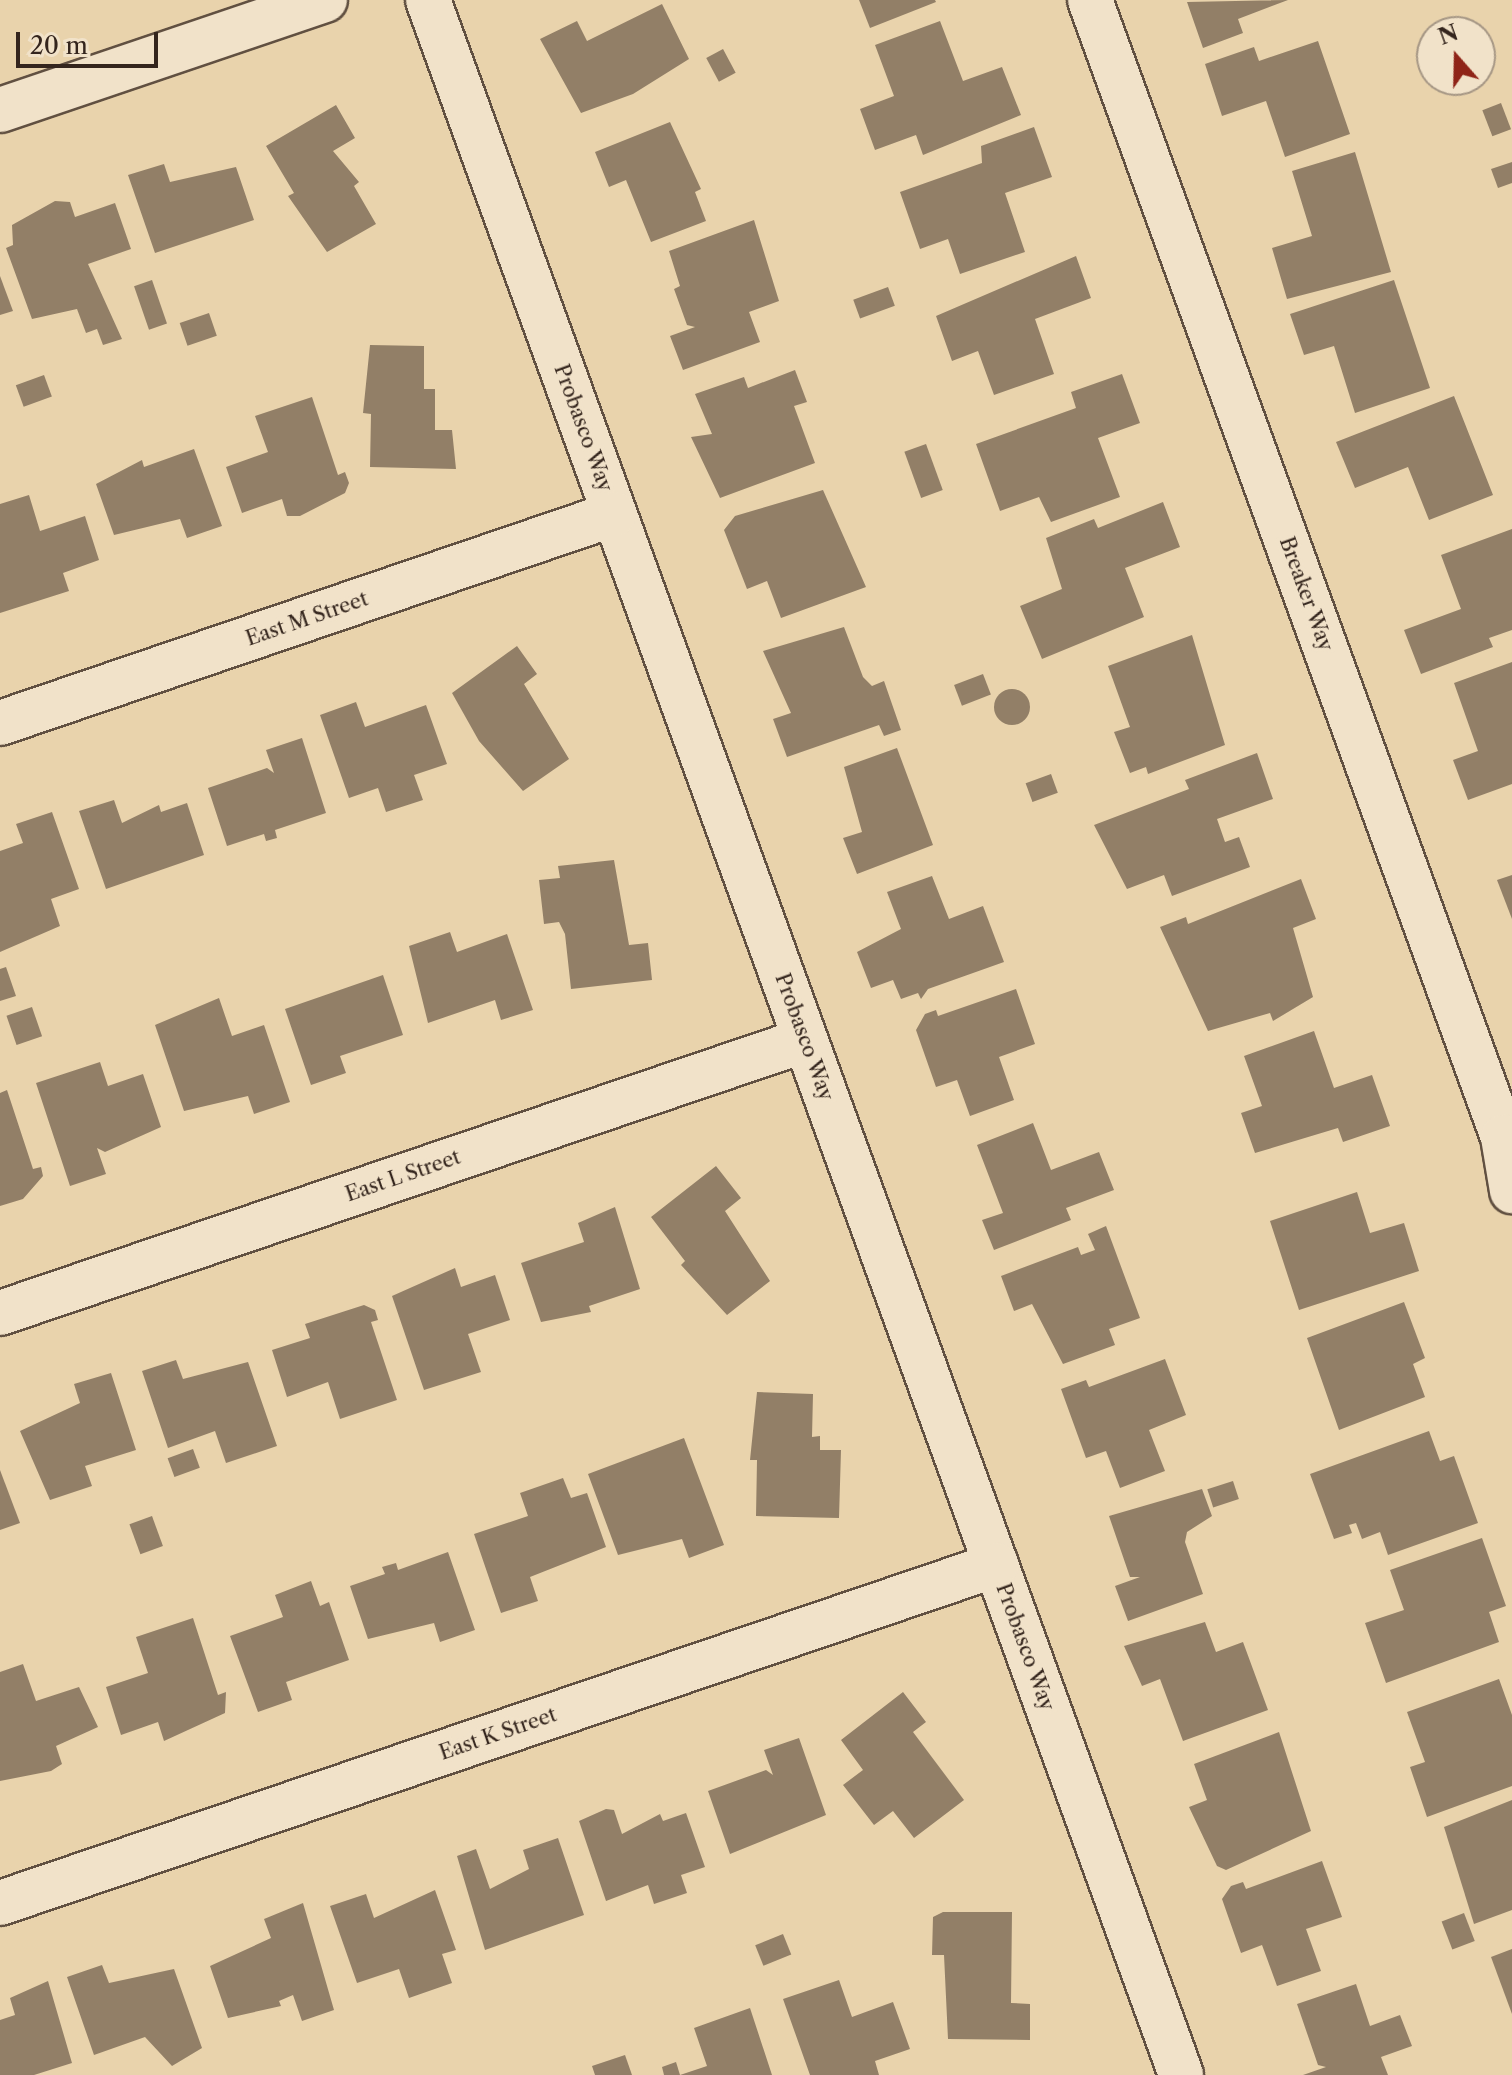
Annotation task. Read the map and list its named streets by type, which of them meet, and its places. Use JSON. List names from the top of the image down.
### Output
{
  "streets": {
    "street": [
      "Probasco Way",
      "Breaker Way",
      "East M Street",
      "East L Street",
      "East K Street"
    ]
  },
  "crossings": [
    ["Probasco Way", "East M Street"],
    ["Probasco Way", "East L Street"],
    ["Probasco Way", "East K Street"]
  ],
  "scale_bar": "20 m",
  "north": "top"
}
